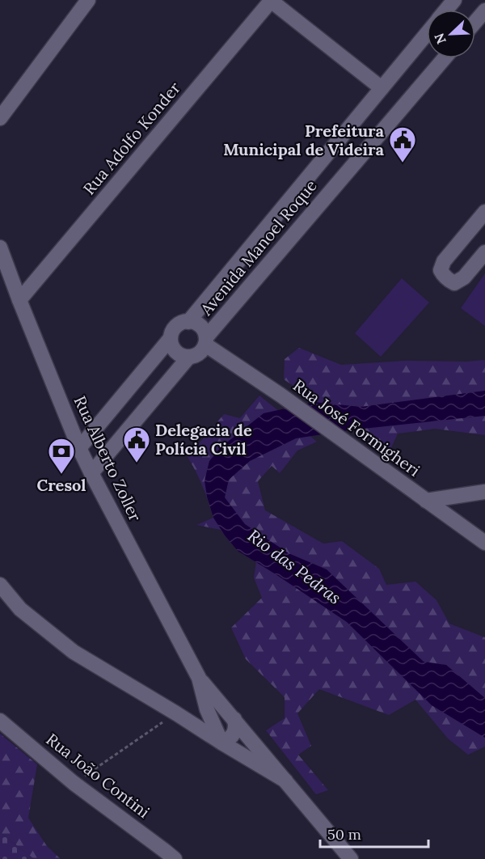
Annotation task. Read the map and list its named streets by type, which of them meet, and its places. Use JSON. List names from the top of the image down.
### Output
{
  "streets": {
    "street": [
      "Rua Adolfo Konder",
      "Avenida Manoel Roque",
      "Rua José Formigheri",
      "Rua Alberto Zoller",
      "Rua João Contini"
    ]
  },
  "crossings": [
    ["Rua Adolfo Konder", "Rua Alberto Zoller"],
    ["Avenida Manoel Roque", "Rua José Formigheri"]
  ],
  "water": ["Rio das Pedras"],
  "places": {
    "public building": ["Prefeitura Municipal de Videira", "Delegacia de Polícia Civil"],
    "bank": ["Cresol"]
  },
  "scale_bar": "50 m",
  "north": "bottom left"
}
